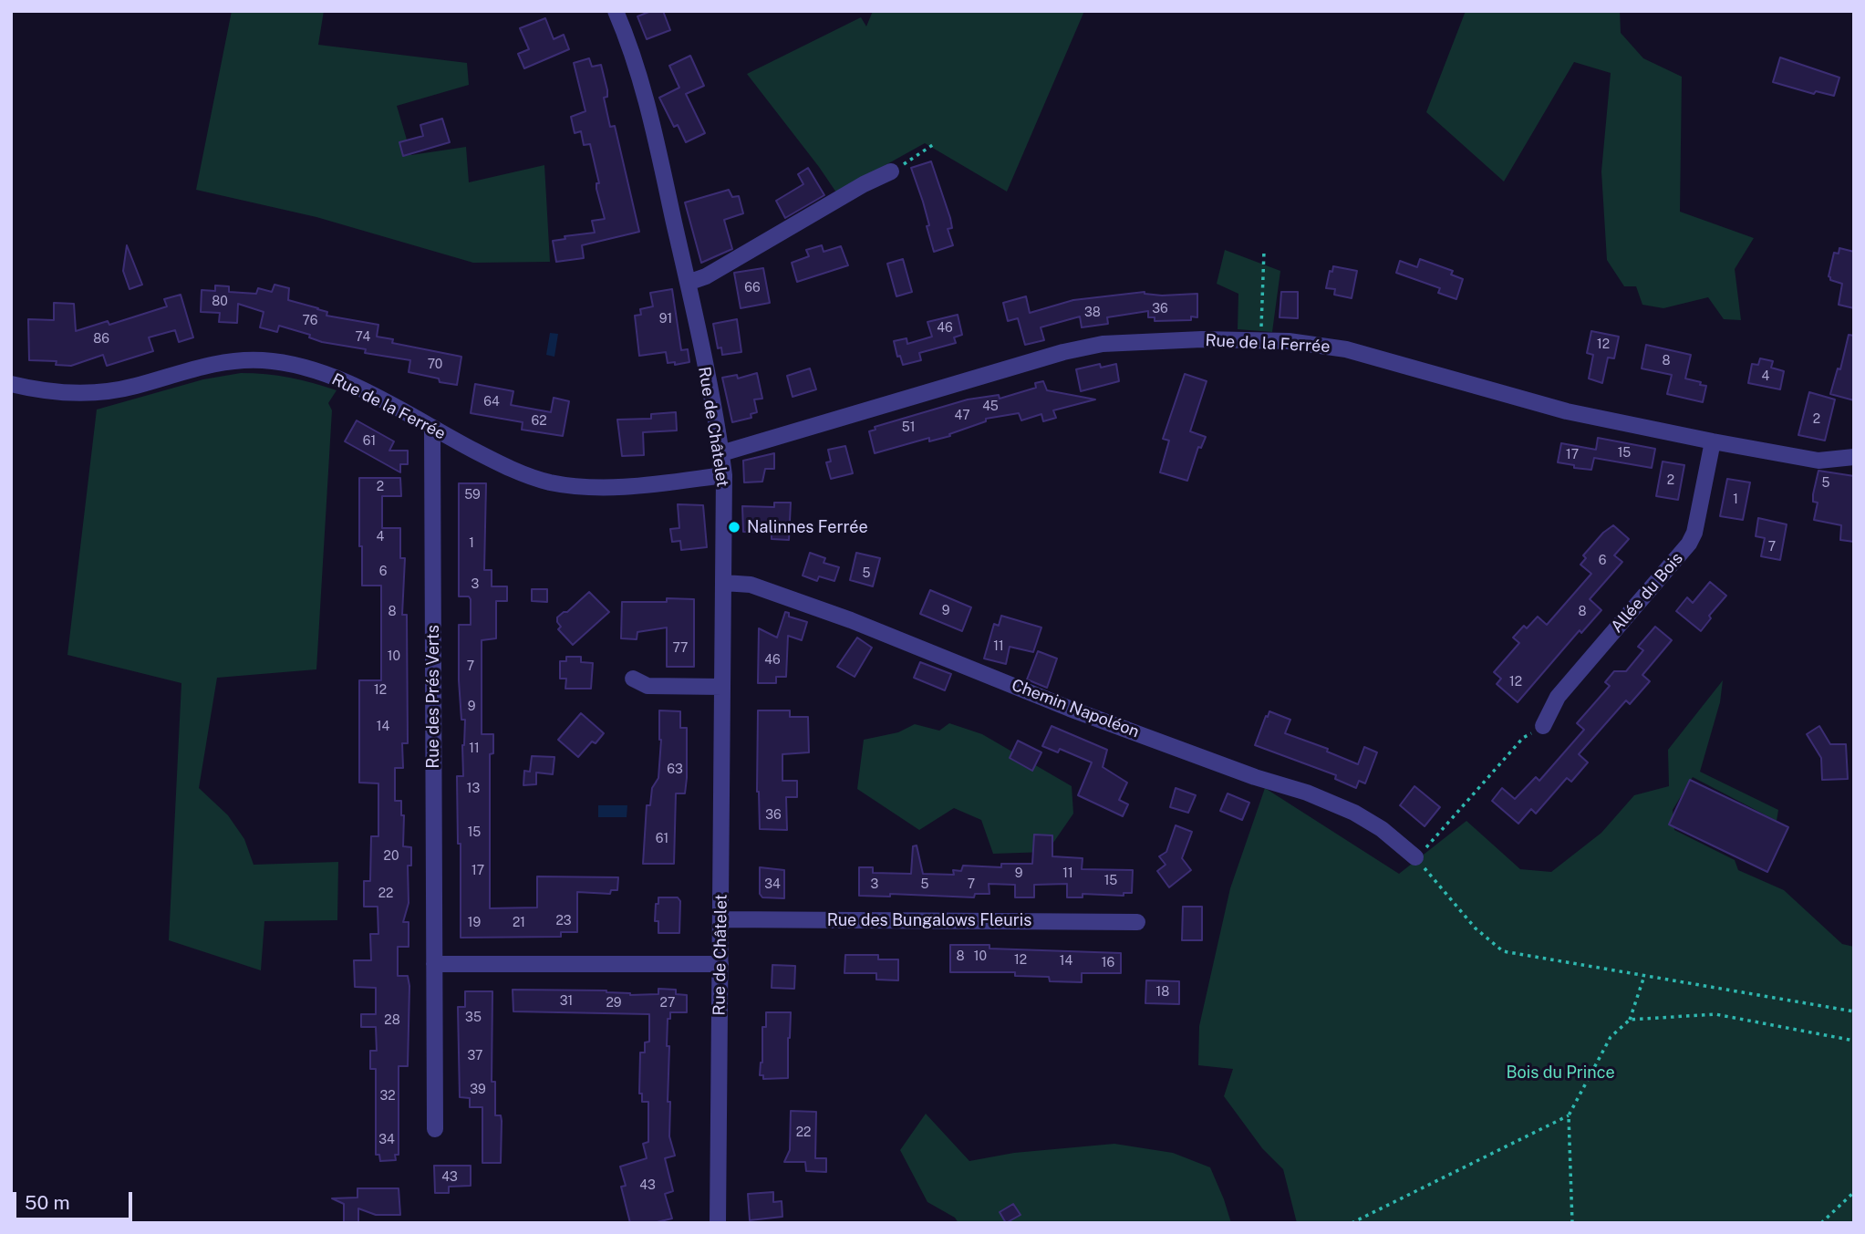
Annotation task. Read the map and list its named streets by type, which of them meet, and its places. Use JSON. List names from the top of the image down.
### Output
{
  "streets": {
    "street": [
      "Rue de la Ferrée",
      "Rue de Châtelet",
      "Allée du Bois",
      "Rue des Prés Verts",
      "Chemin Napoléon",
      "Rue des Bungalows Fleuris"
    ]
  },
  "crossings": [
    ["Rue de la Ferrée", "Rue de Châtelet"],
    ["Rue de la Ferrée", "Allée du Bois"],
    ["Rue de la Ferrée", "Rue des Prés Verts"],
    ["Rue de Châtelet", "Chemin Napoléon"],
    ["Rue de Châtelet", "Rue des Bungalows Fleuris"]
  ],
  "parks": ["Bois du Prince"],
  "places": ["Nalinnes Ferrée"],
  "house_numbers": [
    "66",
    "80",
    "36",
    "38",
    "91",
    "76",
    "46",
    "74",
    "86",
    "12",
    "8",
    "70",
    "4",
    "64",
    "45",
    "47",
    "2",
    "62",
    "51",
    "61",
    "15",
    "17",
    "2",
    "5",
    "2",
    "59",
    "1",
    "4",
    "1",
    "7",
    "6",
    "6",
    "5",
    "3",
    "9",
    "8",
    "8",
    "11",
    "77",
    "10",
    "46",
    "7",
    "12",
    "12",
    "9",
    "14",
    "11",
    "63",
    "13",
    "36",
    "15",
    "61",
    "20",
    "17",
    "9",
    "11",
    "15",
    "34",
    "3",
    "5",
    "7",
    "22",
    "23",
    "19",
    "21",
    "8",
    "10",
    "12",
    "14",
    "16",
    "18",
    "31",
    "29",
    "27",
    "35",
    "28",
    "37",
    "39",
    "32",
    "22",
    "34",
    "43",
    "43"
  ],
  "scale_bar": "50 m"
}
